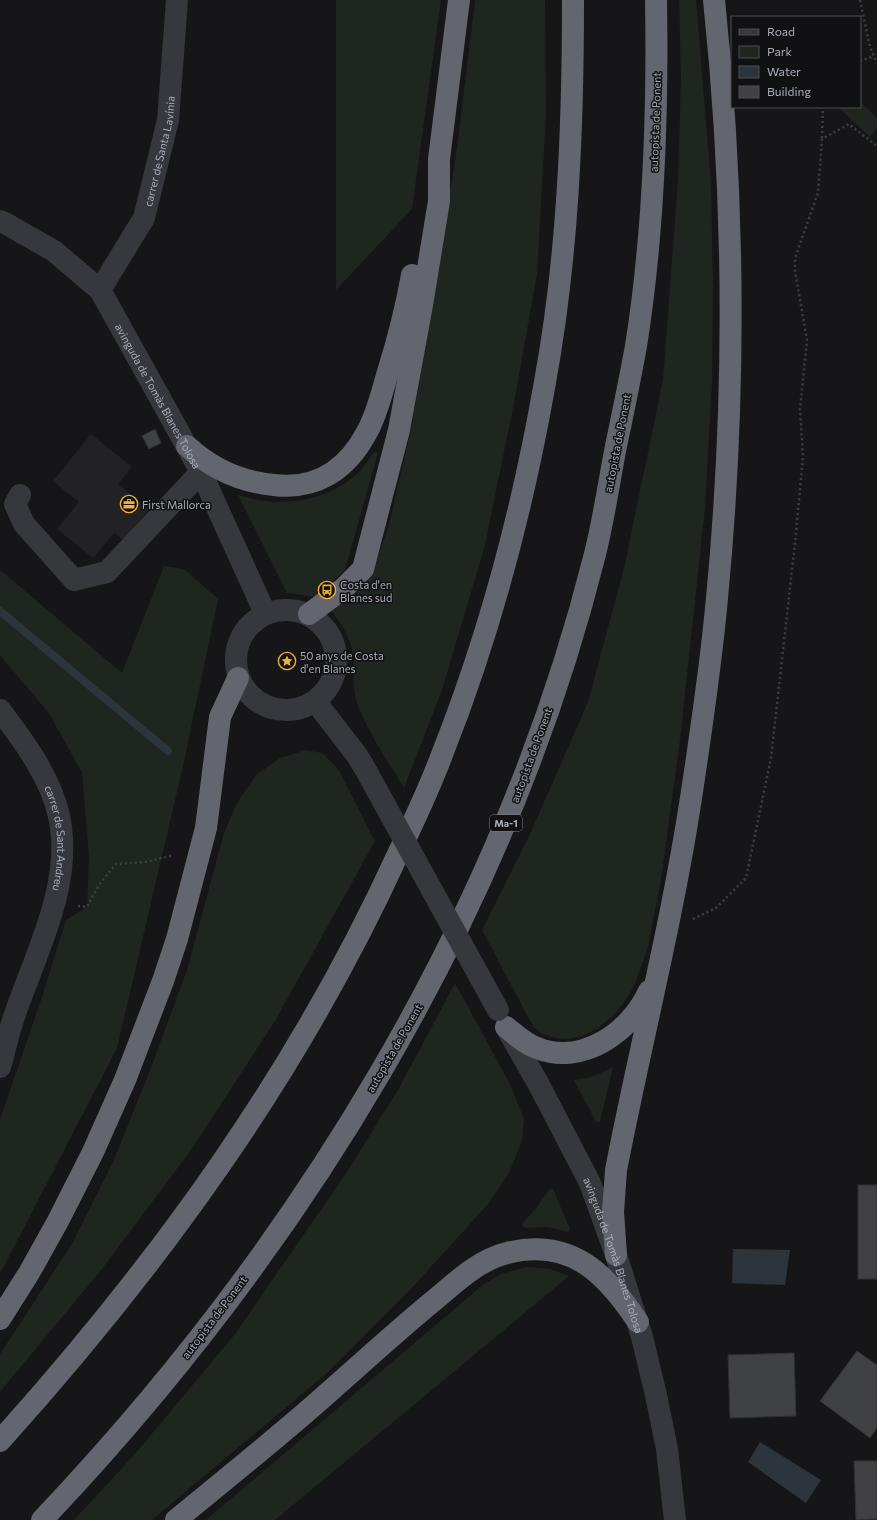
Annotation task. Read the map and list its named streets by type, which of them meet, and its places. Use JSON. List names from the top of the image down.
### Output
{
  "streets": {
    "highway": ["autopista de Ponent", "Ma-1"],
    "street": ["carrer de Santa Lavínia", "avinguda de Tomàs Blanes Tolosa", "carrer de Sant Andreu"]
  },
  "crossings": [
    ["carrer de Santa Lavínia", "avinguda de Tomàs Blanes Tolosa"]
  ],
  "places": {
    "office": ["First Mallorca"],
    "bus stop": ["Costa d'en Blanes sud"],
    "place": ["50 anys de Costa d'en Blanes"]
  },
  "legend": [
    "Road",
    "Park",
    "Water",
    "Building"
  ]
}
